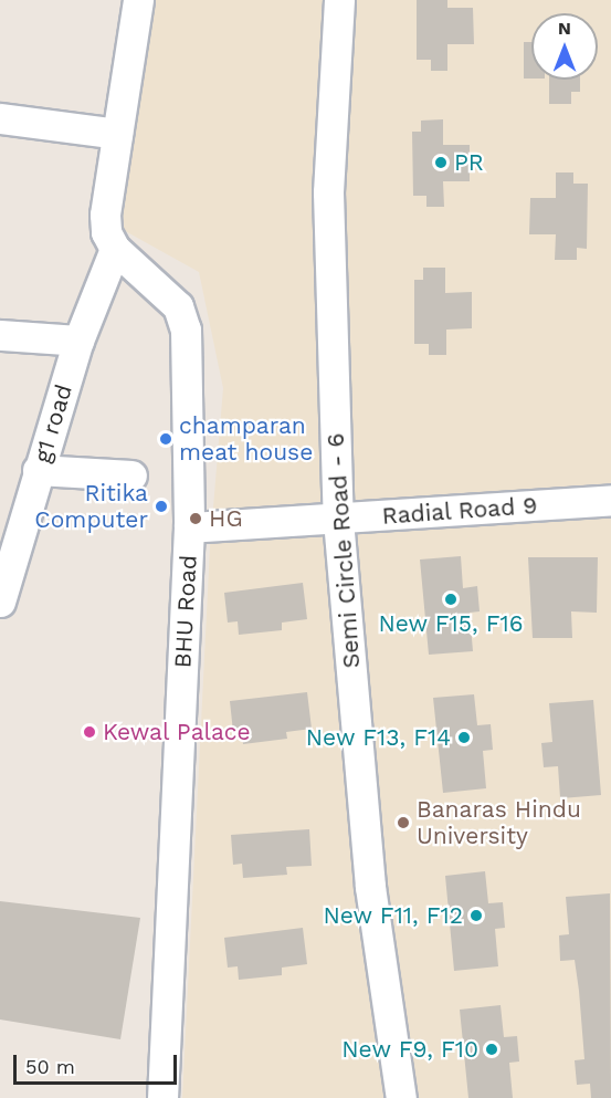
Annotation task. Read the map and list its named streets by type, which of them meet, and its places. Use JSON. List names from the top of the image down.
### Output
{
  "streets": {
    "street": [
      "g1 road",
      "Radial Road 9",
      "Semi Circle Road - 6",
      "BHU Road"
    ]
  },
  "crossings": [
    ["g1 road", "BHU Road"],
    ["Radial Road 9", "Semi Circle Road - 6"],
    ["Radial Road 9", "BHU Road"]
  ],
  "places": [
    "PR",
    "champaran meat house",
    "Ritika Computer",
    "HG",
    "New F15, F16",
    "Kewal Palace",
    "New F13, F14",
    "Banaras Hindu University",
    "New F11, F12",
    "New F9, F10"
  ],
  "scale_bar": "50 m",
  "north": "top"
}
